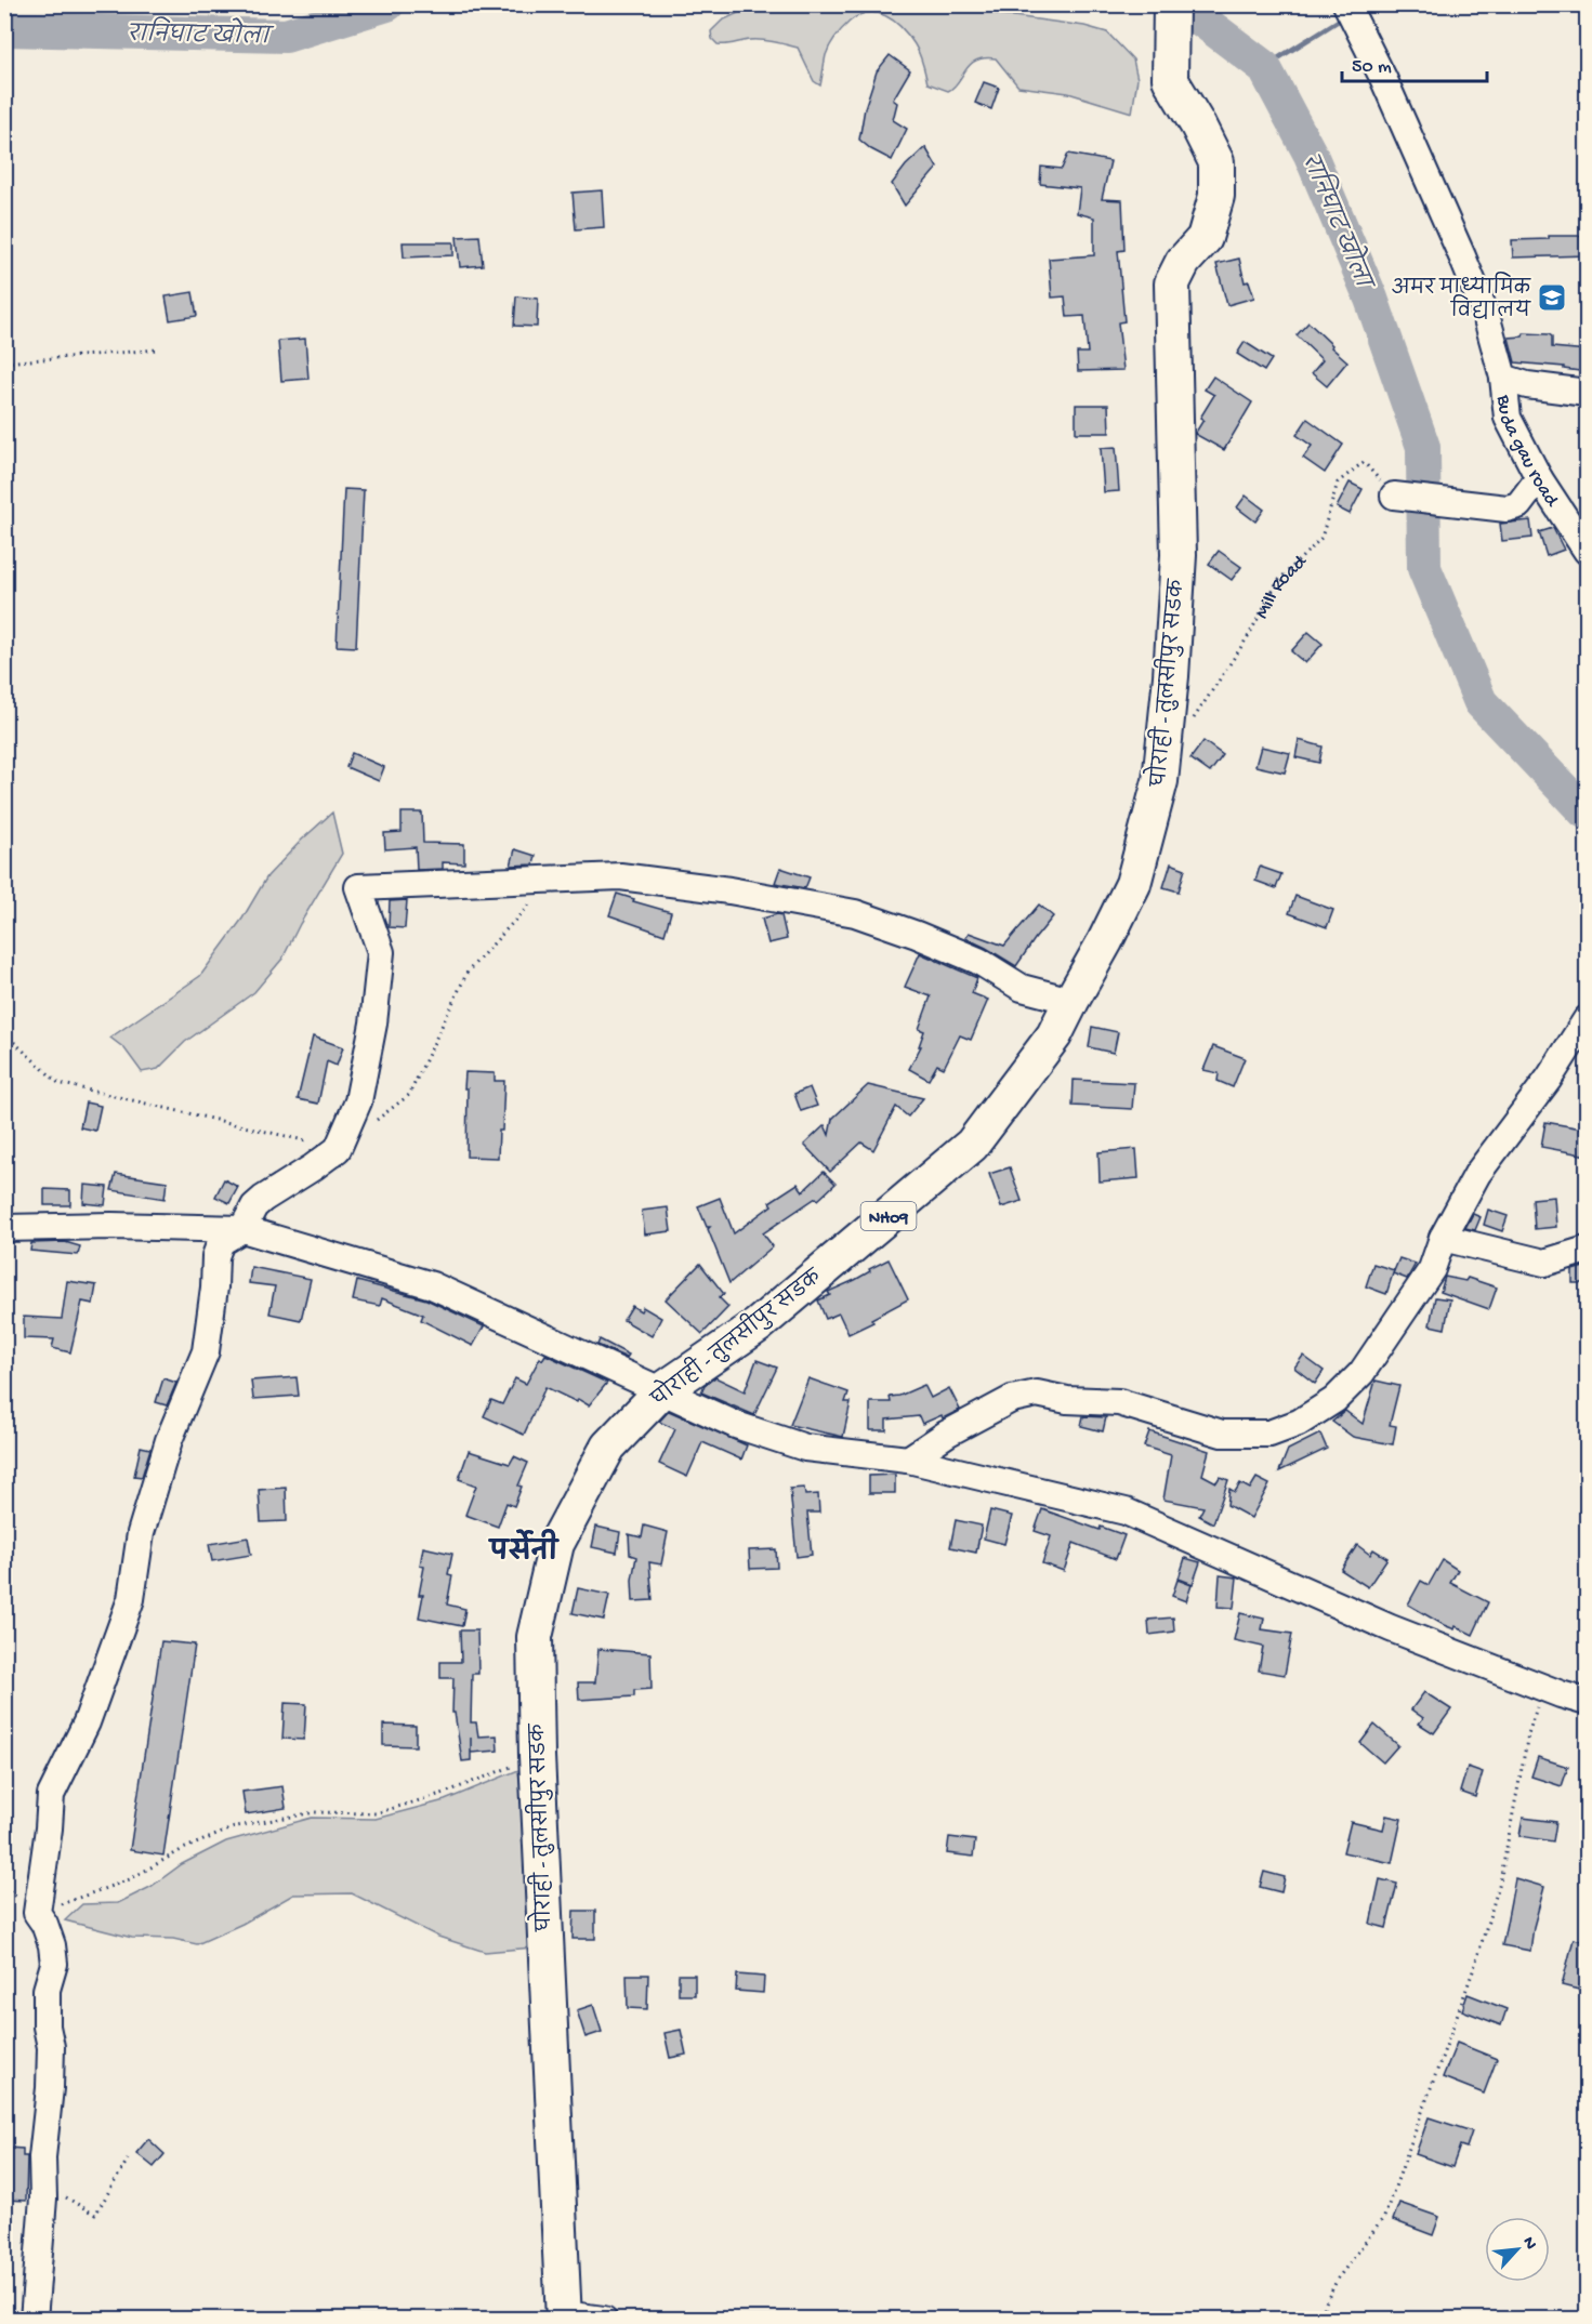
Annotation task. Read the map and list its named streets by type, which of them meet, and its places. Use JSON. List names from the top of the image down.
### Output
{
  "streets": {
    "main road": ["घोराही - तुलसीपुर सडक", "NH09"],
    "street": ["Buda gau road"],
    "path": ["Mill Road"]
  },
  "crossings": [
    ["Mill Road", "घोराही - तुलसीपुर सडक"]
  ],
  "districts": ["पर्सेनी"],
  "water": ["रानिघाट खोला"],
  "places": {
    "school or university": ["अमर माध्यामिक विद्यालय"]
  },
  "scale_bar": "50 m",
  "north": "top right"
}
